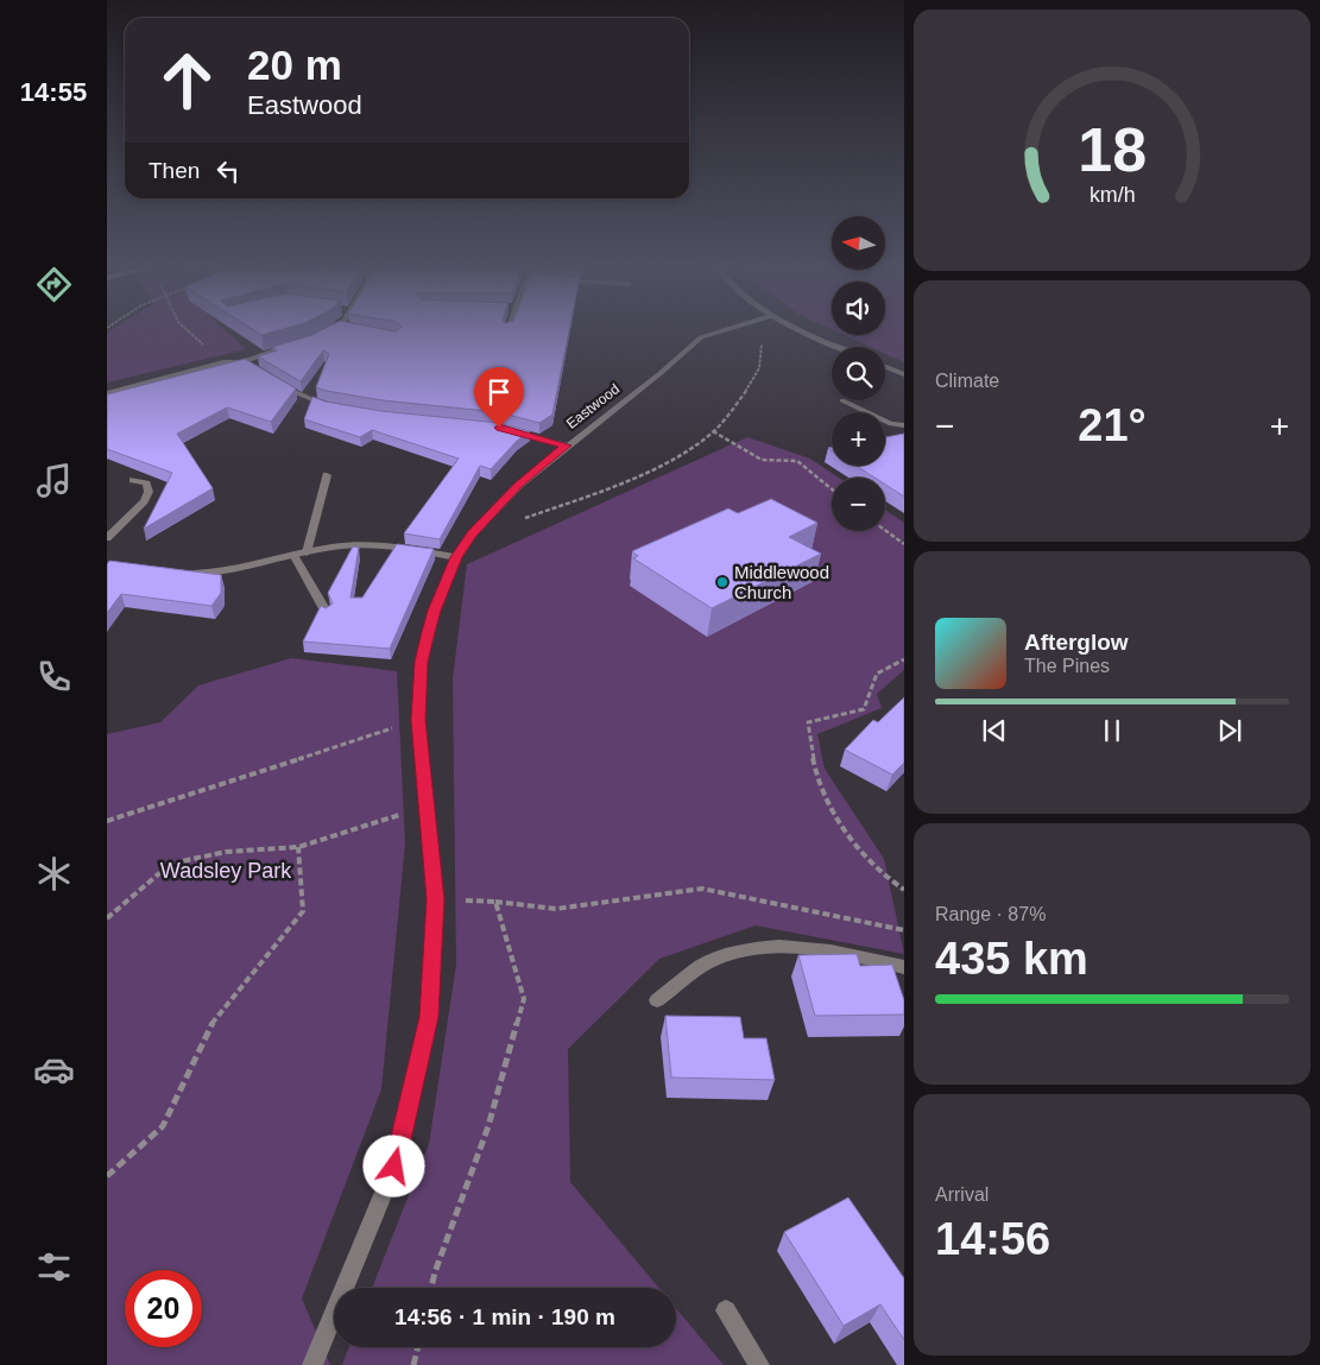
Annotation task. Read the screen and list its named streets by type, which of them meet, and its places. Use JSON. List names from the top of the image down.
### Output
{
  "streets": {
    "street": ["Eastwood"]
  },
  "parks": ["Wadsley Park"],
  "places": ["Middlewood Church"],
  "north": "left",
  "page": {
    "tabs": "14:55",
    "turn": ["20 m", "Eastwood"],
    "then": "Then",
    "map_buttons": ["+", "−"],
    "tile": [
      "Climate",
      ["Range · 87%", "435 km"],
      ["Arrival", "14:56"]
    ],
    "heat": ["−", "21°", "+"],
    "song": ["Afterglow", "The Pines"],
    "limit": "20",
    "trip": "14:56 · 1 min · 190 m",
    "gauge": ["18", "km/h"]
  }
}
